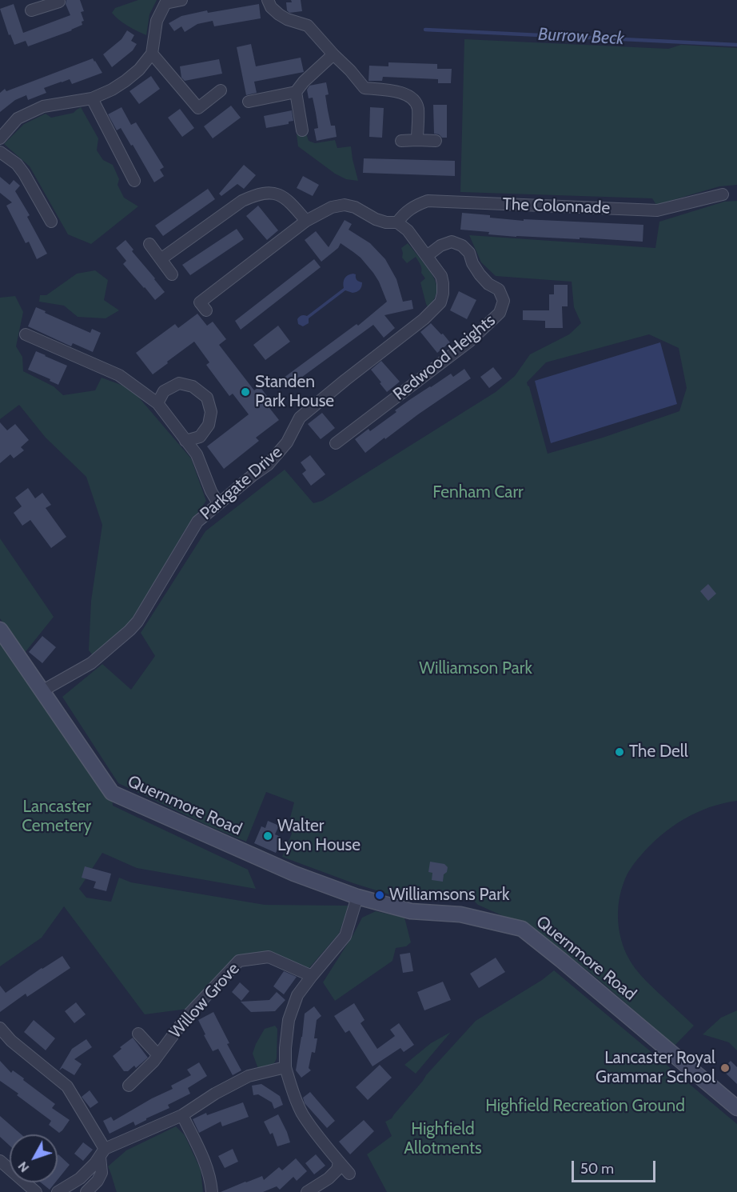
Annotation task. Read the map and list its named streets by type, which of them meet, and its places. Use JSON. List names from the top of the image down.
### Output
{
  "streets": {
    "street": [
      "The Colonnade",
      "Redwood Heights",
      "Parkgate Drive",
      "Quernmore Road",
      "Willow Grove"
    ]
  },
  "crossings": [
    ["The Colonnade", "Parkgate Drive"],
    ["Redwood Heights", "Parkgate Drive"],
    ["Parkgate Drive", "Quernmore Road"]
  ],
  "water": ["Burrow Beck"],
  "parks": [
    "Fenham Carr",
    "Williamson Park",
    "Lancaster Cemetery",
    "Highfield Recreation Ground",
    "Highfield Allotments"
  ],
  "places": [
    "Standen Park House",
    "The Dell",
    "Walter Lyon House",
    "Williamsons Park",
    "Lancaster Royal Grammar School"
  ],
  "scale_bar": "50 m",
  "north": "bottom left"
}
